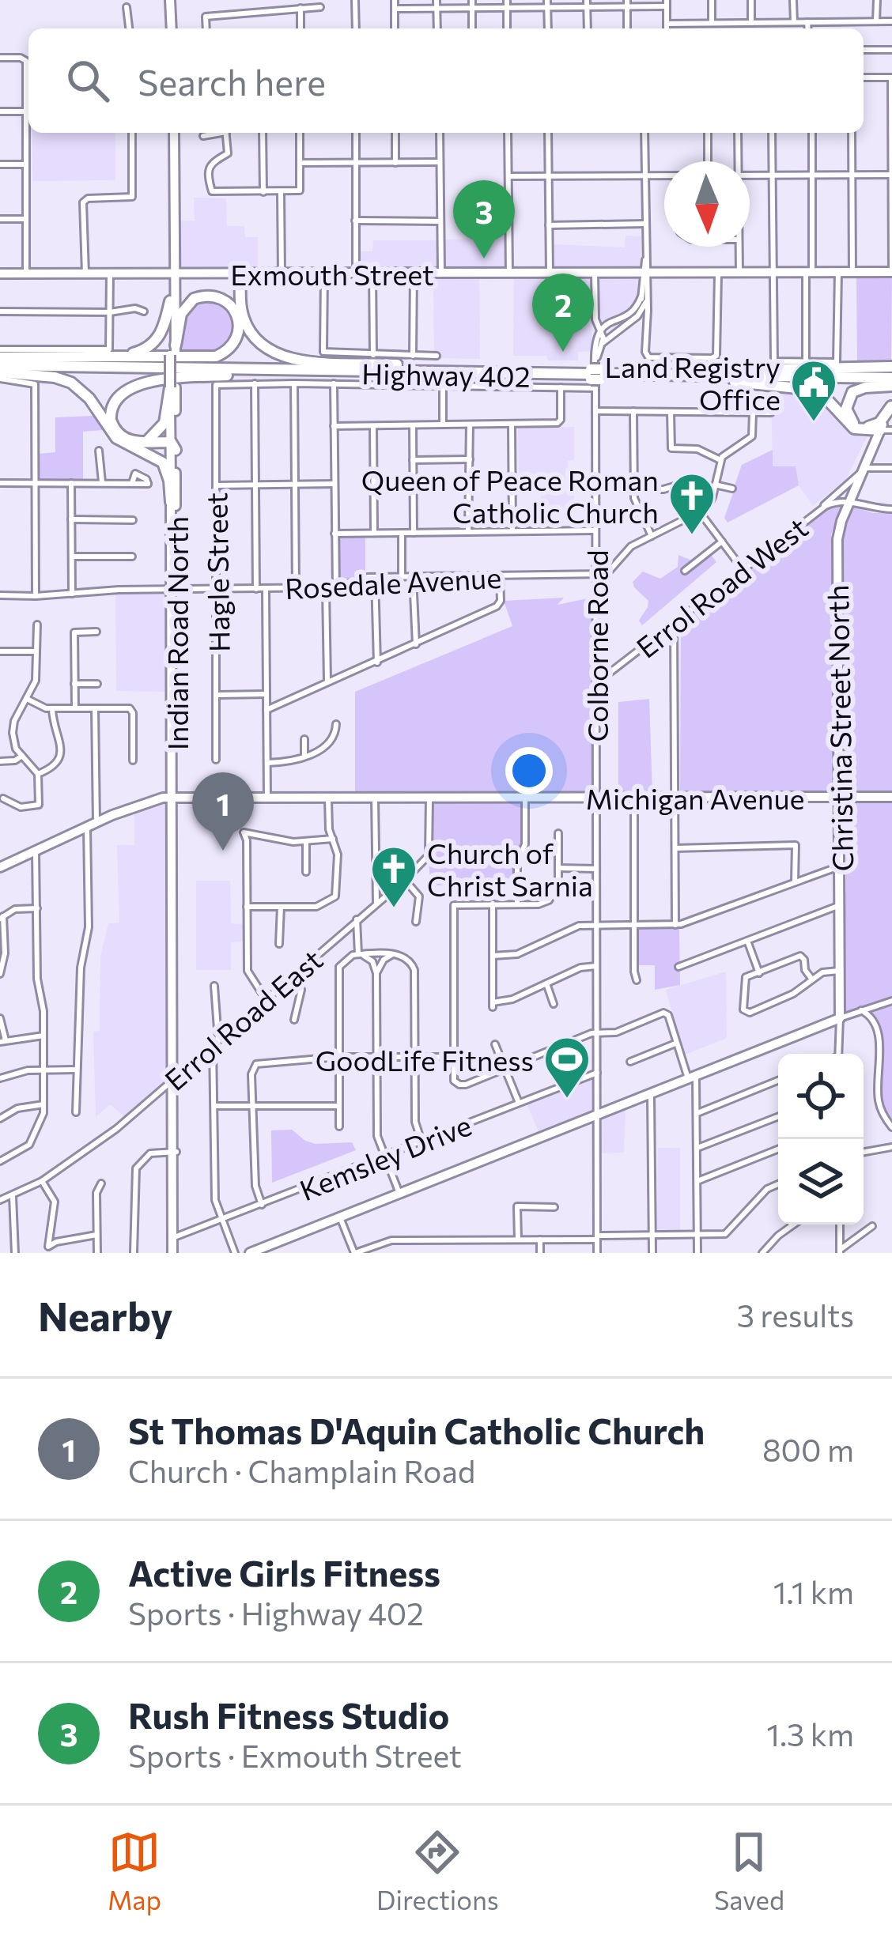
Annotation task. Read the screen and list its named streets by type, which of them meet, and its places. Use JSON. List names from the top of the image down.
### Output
{
  "streets": {
    "highway": ["Highway 402"],
    "main road": [
      "Exmouth Street",
      "Indian Road North",
      "Christina Street North",
      "Michigan Avenue"
    ],
    "street": [
      "Hagle Street",
      "Rosedale Avenue",
      "Errol Road West",
      "Colborne Road",
      "Errol Road East",
      "Kemsley Drive"
    ]
  },
  "crossings": [
    ["Exmouth Street", "Indian Road North"],
    ["Highway 402", "Colborne Road"],
    ["Hagle Street", "Rosedale Avenue"],
    ["Rosedale Avenue", "Indian Road North"],
    ["Rosedale Avenue", "Colborne Road"],
    ["Errol Road West", "Colborne Road"],
    ["Errol Road West", "Christina Street North"],
    ["Indian Road North", "Michigan Avenue"],
    ["Indian Road North", "Errol Road East"],
    ["Indian Road North", "Kemsley Drive"],
    ["Colborne Road", "Michigan Avenue"],
    ["Colborne Road", "Kemsley Drive"],
    ["Christina Street North", "Michigan Avenue"],
    ["Michigan Avenue", "Errol Road East"]
  ],
  "places": {
    "public building": ["Land Registry Office"],
    "church": ["Queen of Peace Roman Catholic Church", "Church of Christ Sarnia"],
    "sports": ["GoodLife Fitness"]
  },
  "north": "bottom",
  "page": {
    "search": "Search here",
    "pins": ["3", "2", "1"],
    "heading": ["Nearby", "3 results"],
    "list": [
      {
        "mark": "1",
        "name": "St Thomas D'Aquin Catholic Church",
        "note": "Church · Champlain Road",
        "value": "800 m"
      },
      {
        "mark": "2",
        "name": "Active Girls Fitness",
        "note": "Sports · Highway 402",
        "value": "1.1 km"
      },
      {
        "mark": "3",
        "name": "Rush Fitness Studio",
        "note": "Sports · Exmouth Street",
        "value": "1.3 km"
      }
    ],
    "nav": ["Map", "Directions", "Saved"]
  }
}
